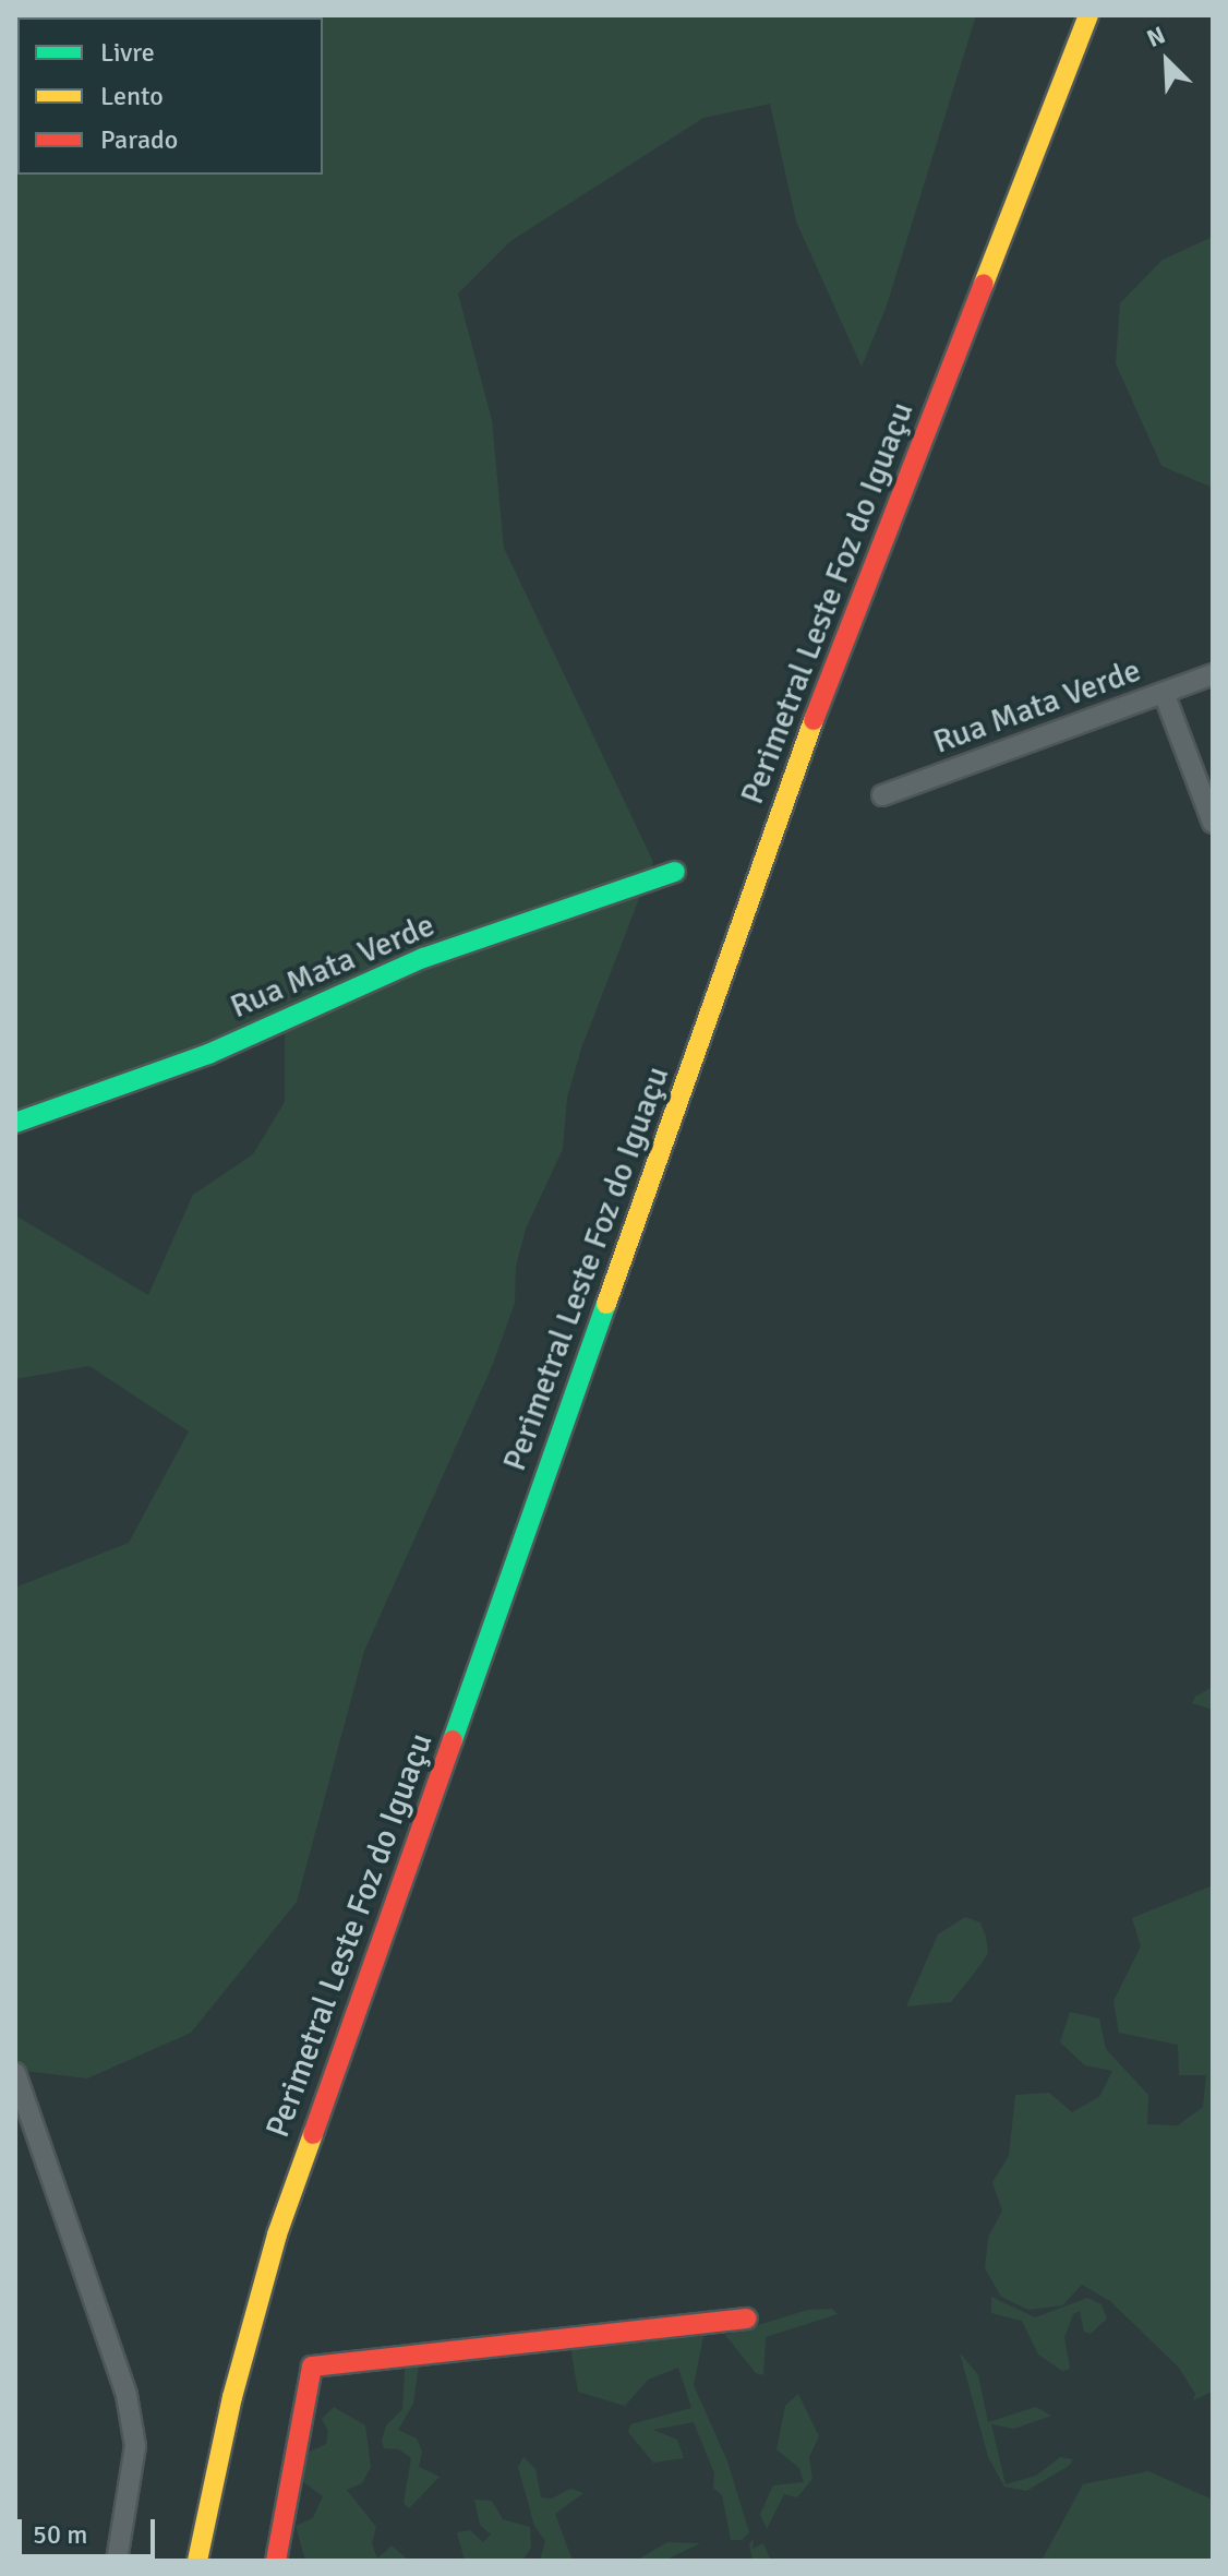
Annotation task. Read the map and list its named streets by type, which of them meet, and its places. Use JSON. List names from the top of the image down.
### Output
{
  "streets": {
    "main road": ["Perimetral Leste Foz do Iguaçu", "Rua Mata Verde"]
  },
  "legend": ["Livre", "Lento", "Parado"],
  "scale_bar": "50 m",
  "north": "top left"
}
